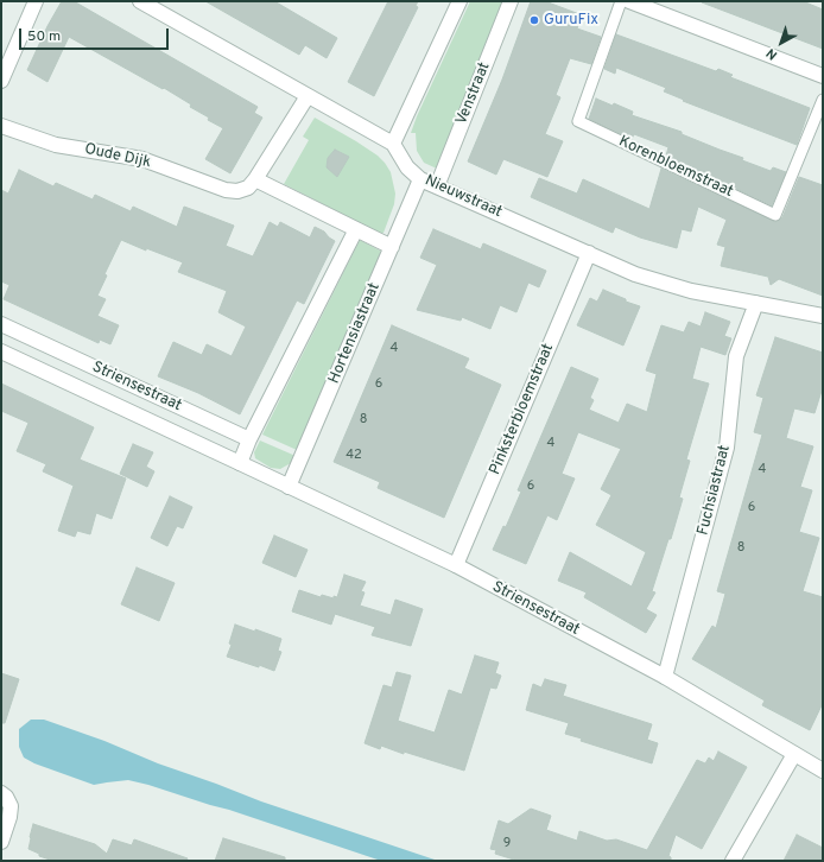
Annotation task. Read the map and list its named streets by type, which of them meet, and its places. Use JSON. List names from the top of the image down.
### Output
{
  "streets": {
    "street": [
      "Venstraat",
      "Oude Dijk",
      "Nieuwstraat",
      "Hortensiastraat",
      "Striensestraat",
      "Pinksterbloemstraat",
      "Fuchsiastraat"
    ],
    "lane": ["Korenbloemstraat"]
  },
  "crossings": [
    ["Venstraat", "Nieuwstraat"],
    ["Oude Dijk", "Nieuwstraat"],
    ["Nieuwstraat", "Hortensiastraat"],
    ["Nieuwstraat", "Pinksterbloemstraat"],
    ["Nieuwstraat", "Fuchsiastraat"],
    ["Hortensiastraat", "Striensestraat"],
    ["Striensestraat", "Pinksterbloemstraat"],
    ["Striensestraat", "Fuchsiastraat"]
  ],
  "places": ["GuruFix"],
  "house_numbers": [
    "4",
    "6",
    "8",
    "4",
    "42",
    "4",
    "6",
    "6",
    "8",
    "9"
  ],
  "scale_bar": "50 m",
  "north": "bottom left"
}
